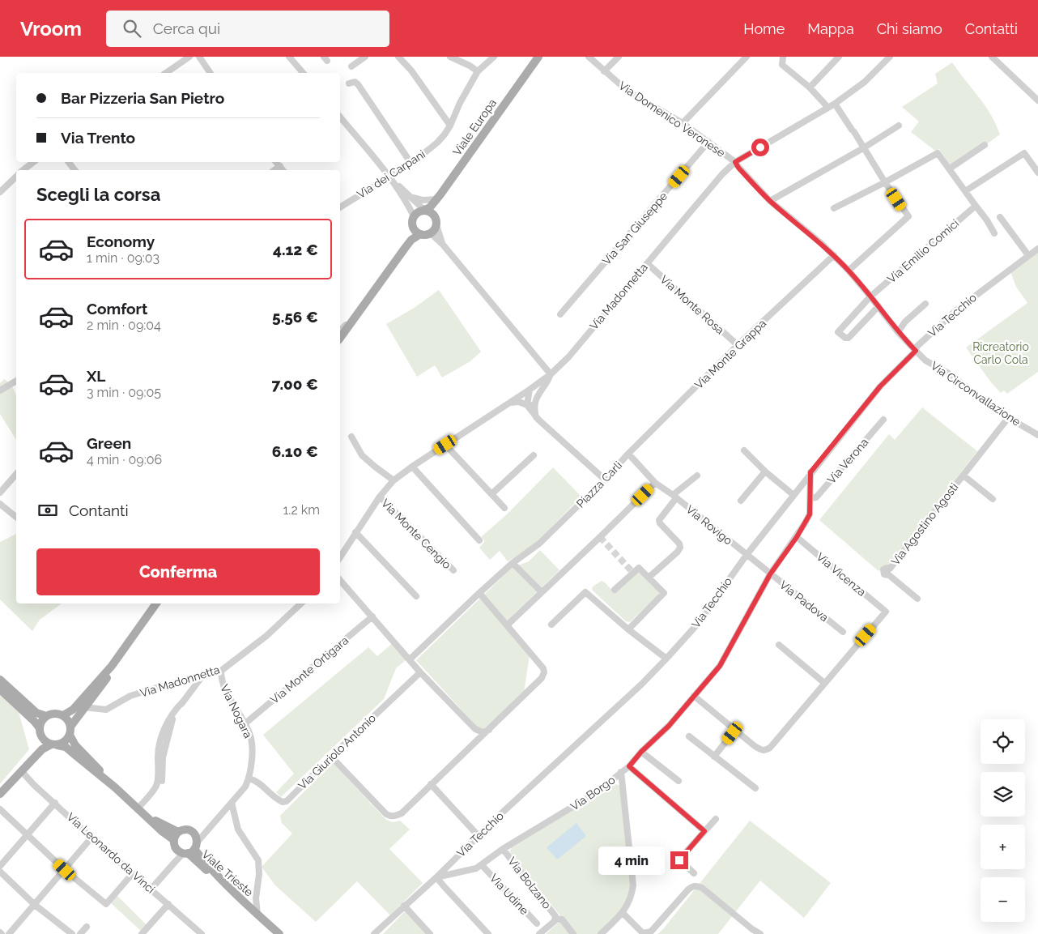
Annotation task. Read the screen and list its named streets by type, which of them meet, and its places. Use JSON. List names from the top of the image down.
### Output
{
  "streets": {
    "main road": ["Viale Europa", "Viale Trieste"],
    "street": [
      "Via Domenico Veronese",
      "Via dei Carpani",
      "Via San Giuseppe",
      "Via Emilio Comici",
      "Via Madonnetta",
      "Via Monte Rosa",
      "Via Tecchio",
      "Via Monte Grappa",
      "Via Circonvallazione",
      "Via Verona",
      "Piazza Carli",
      "Via Agostino Agosti",
      "Via Rovigo",
      "Via Monte Cengio",
      "Via Vicenza",
      "Via Padova",
      "Via Monte Ortigara",
      "Via Nogara",
      "Via Giuriolo Antonio",
      "Via Borgo",
      "Via Leonardo da Vinci",
      "Via Bolzano",
      "Via Udine"
    ]
  },
  "crossings": [
    ["Via Domenico Veronese", "Via San Giuseppe"],
    ["Via Domenico Veronese", "Via Madonnetta"],
    ["Via Domenico Veronese", "Via Circonvallazione"],
    ["Via Emilio Comici", "Via Circonvallazione"],
    ["Via Madonnetta", "Via Monte Rosa"],
    ["Via Madonnetta", "Via Monte Cengio"],
    ["Via Madonnetta", "Via Nogara"],
    ["Via Monte Rosa", "Via Monte Grappa"],
    ["Via Tecchio", "Via Circonvallazione"],
    ["Via Tecchio", "Via Rovigo"],
    ["Via Tecchio", "Via Padova"],
    ["Via Tecchio", "Via Borgo"],
    ["Via Monte Grappa", "Via Circonvallazione"],
    ["Via Monte Grappa", "Piazza Carli"],
    ["Via Circonvallazione", "Via Agostino Agosti"],
    ["Via Verona", "Via Borgo"],
    ["Piazza Carli", "Via Rovigo"],
    ["Via Rovigo", "Via Padova"],
    ["Via Vicenza", "Via Borgo"],
    ["Via Padova", "Via Borgo"],
    ["Via Monte Ortigara", "Via Nogara"],
    ["Via Nogara", "Via Giuriolo Antonio"],
    ["Via Nogara", "Viale Trieste"],
    ["Via Borgo", "Via Bolzano"],
    ["Via Borgo", "Via Udine"]
  ],
  "parks": ["Ricreatorio Carlo Cola"],
  "page": {
    "header": "Vroom",
    "search": "Cerca qui",
    "nav": [
      "Home",
      "Mappa",
      "Chi siamo",
      "Contatti"
    ],
    "banner": ["Bar Pizzeria San Pietro", "Via Trento"],
    "heading": "Scegli la corsa",
    "list": [
      {
        "name": "Economy",
        "note": "1 min · 09:03",
        "value": "4.12 €"
      },
      {
        "name": "Comfort",
        "note": "2 min · 09:04",
        "value": "5.56 €"
      },
      {
        "name": "XL",
        "note": "3 min · 09:05",
        "value": "7.00 €"
      },
      {
        "name": "Green",
        "note": "4 min · 09:06",
        "value": "6.10 €"
      }
    ],
    "pay": ["Contanti", "1.2 km"],
    "buttons": "Conferma",
    "map_buttons": ["+", "−"],
    "bubble": "4 min"
  }
}
